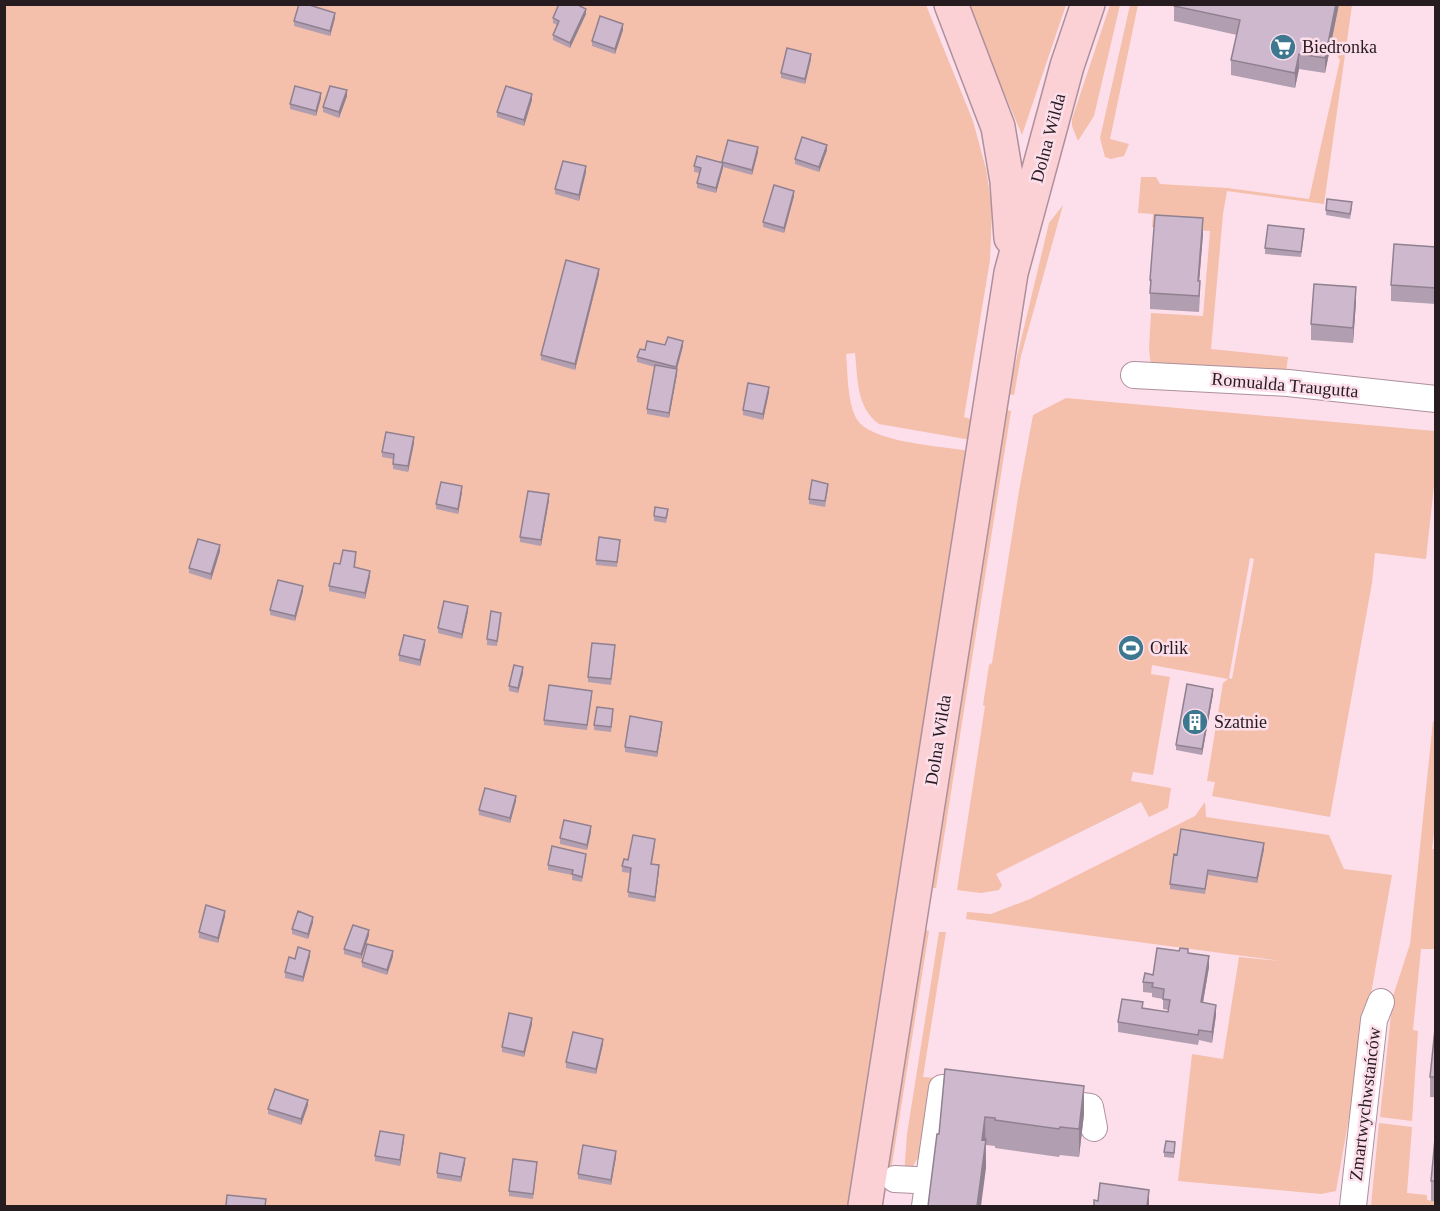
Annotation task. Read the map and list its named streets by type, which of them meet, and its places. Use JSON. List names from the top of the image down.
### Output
{
  "streets": {
    "street": ["Dolna Wilda", "Romualda Traugutta", "Zmartwychwstańców"]
  },
  "places": {
    "supermarket": ["Biedronka"],
    "sports": ["Orlik"],
    "building": ["Szatnie"]
  }
}
